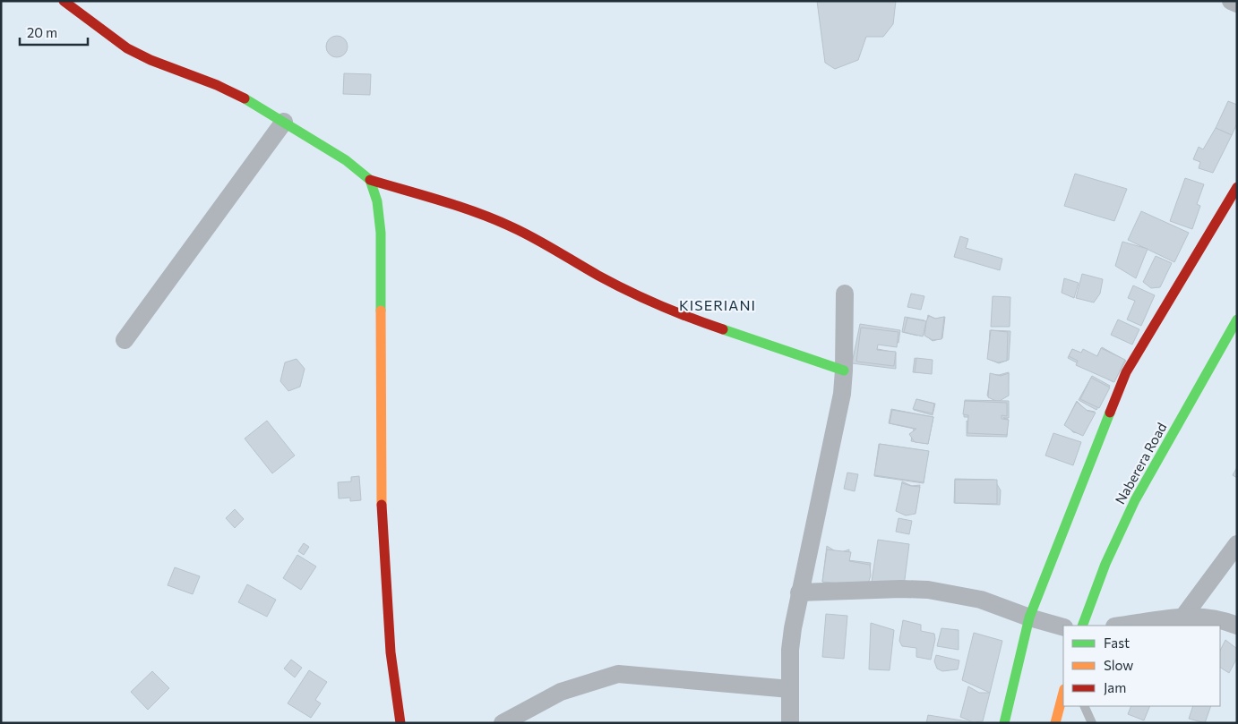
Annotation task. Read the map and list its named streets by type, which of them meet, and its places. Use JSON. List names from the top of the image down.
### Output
{
  "streets": {
    "street": ["Naberera Road"]
  },
  "districts": ["KISERIANI"],
  "legend": ["Fast", "Slow", "Jam"],
  "scale_bar": "20 m"
}
